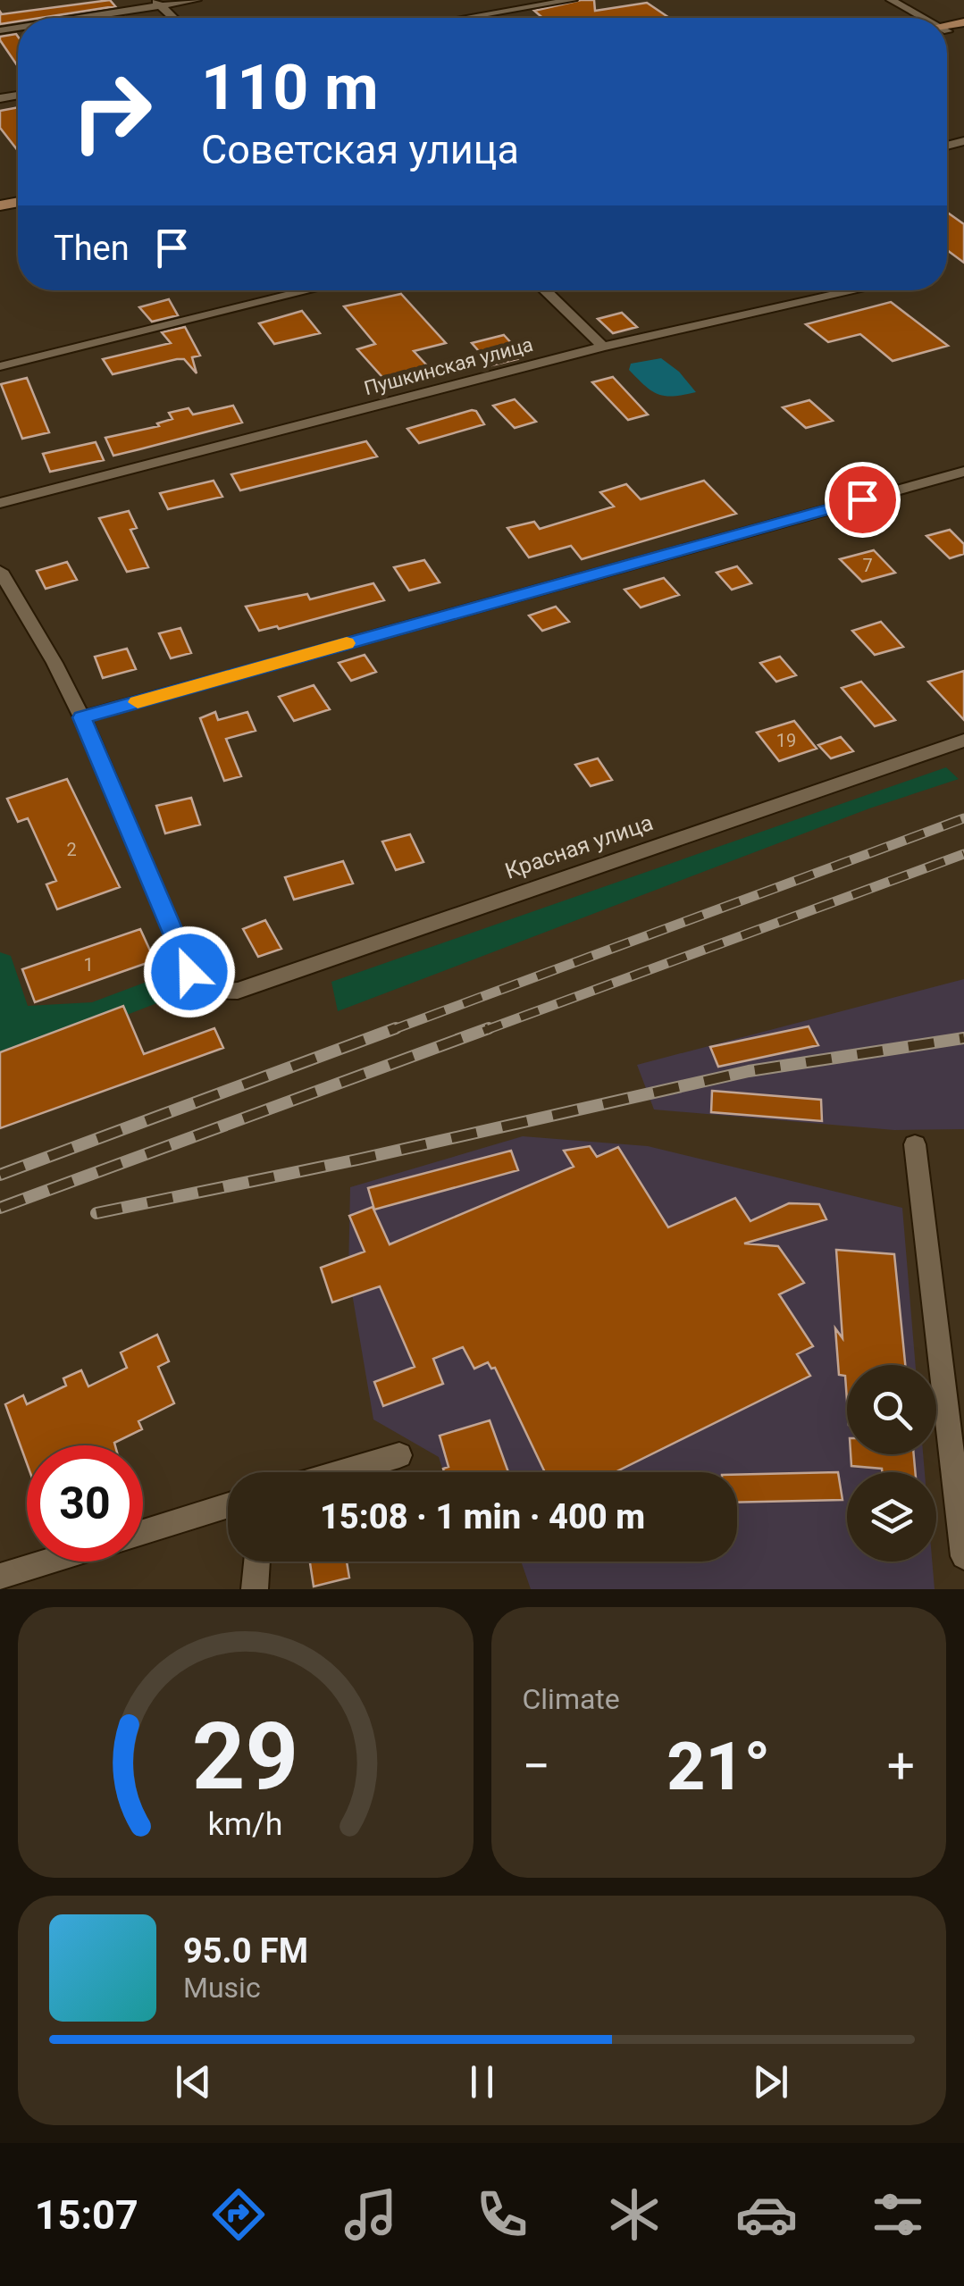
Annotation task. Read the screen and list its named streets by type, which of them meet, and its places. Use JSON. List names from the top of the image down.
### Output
{
  "streets": {
    "street": ["Пушкинская улица", "Красная улица"]
  },
  "house_numbers": [
    "7",
    "19",
    "2",
    "1"
  ],
  "page": {
    "turn": ["110 m", "Советская улица"],
    "then": "Then",
    "limit": "30",
    "trip": "15:08 · 1 min · 400 m",
    "tile": "Climate",
    "heat": ["−", "21°", "+"],
    "song": ["95.0 FM", "Music"],
    "tabs": "15:07",
    "gauge": ["29", "km/h"]
  }
}
